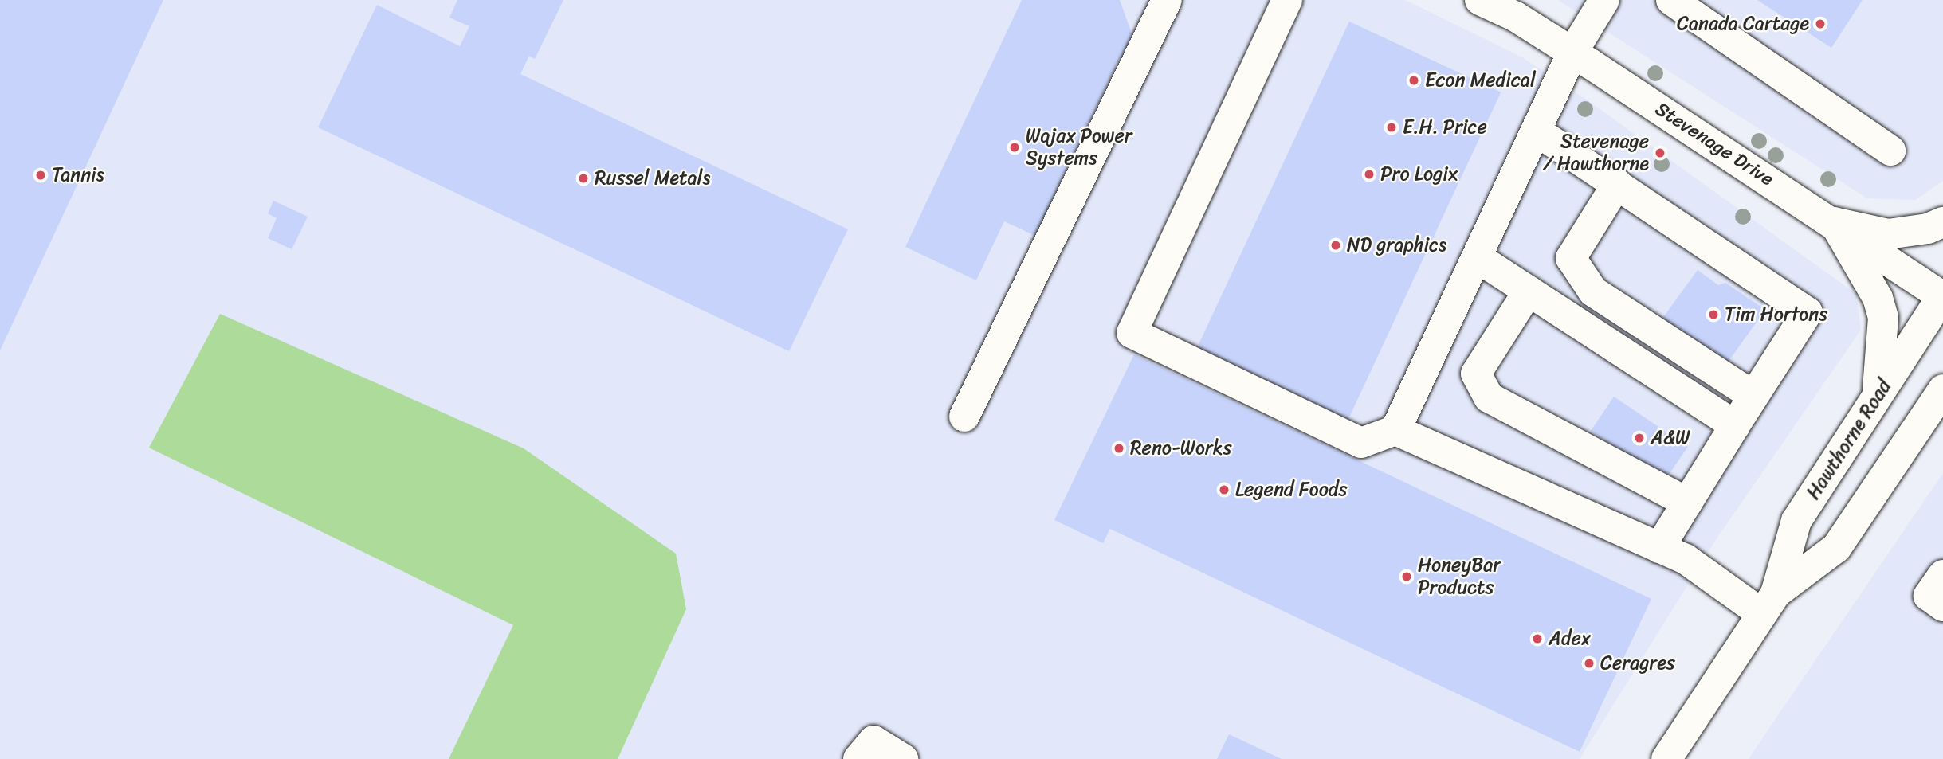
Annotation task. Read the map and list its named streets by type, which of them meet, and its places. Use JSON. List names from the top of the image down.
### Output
{
  "streets": {
    "main road": ["Stevenage Drive", "Hawthorne Road"]
  },
  "crossings": [
    ["Stevenage Drive", "Hawthorne Road"]
  ],
  "places": [
    "Canada Cartage",
    "Econ Medical",
    "E.H. Price",
    "Wajax Power Systems",
    "Stevenage / Hawthorne",
    "Pro Logix",
    "Tannis",
    "Russel Metals",
    "ND graphics",
    "Tim Hortons",
    "A&W",
    "Reno-Works",
    "Legend Foods",
    "HoneyBar Products",
    "Adex",
    "Ceragres"
  ]
}
